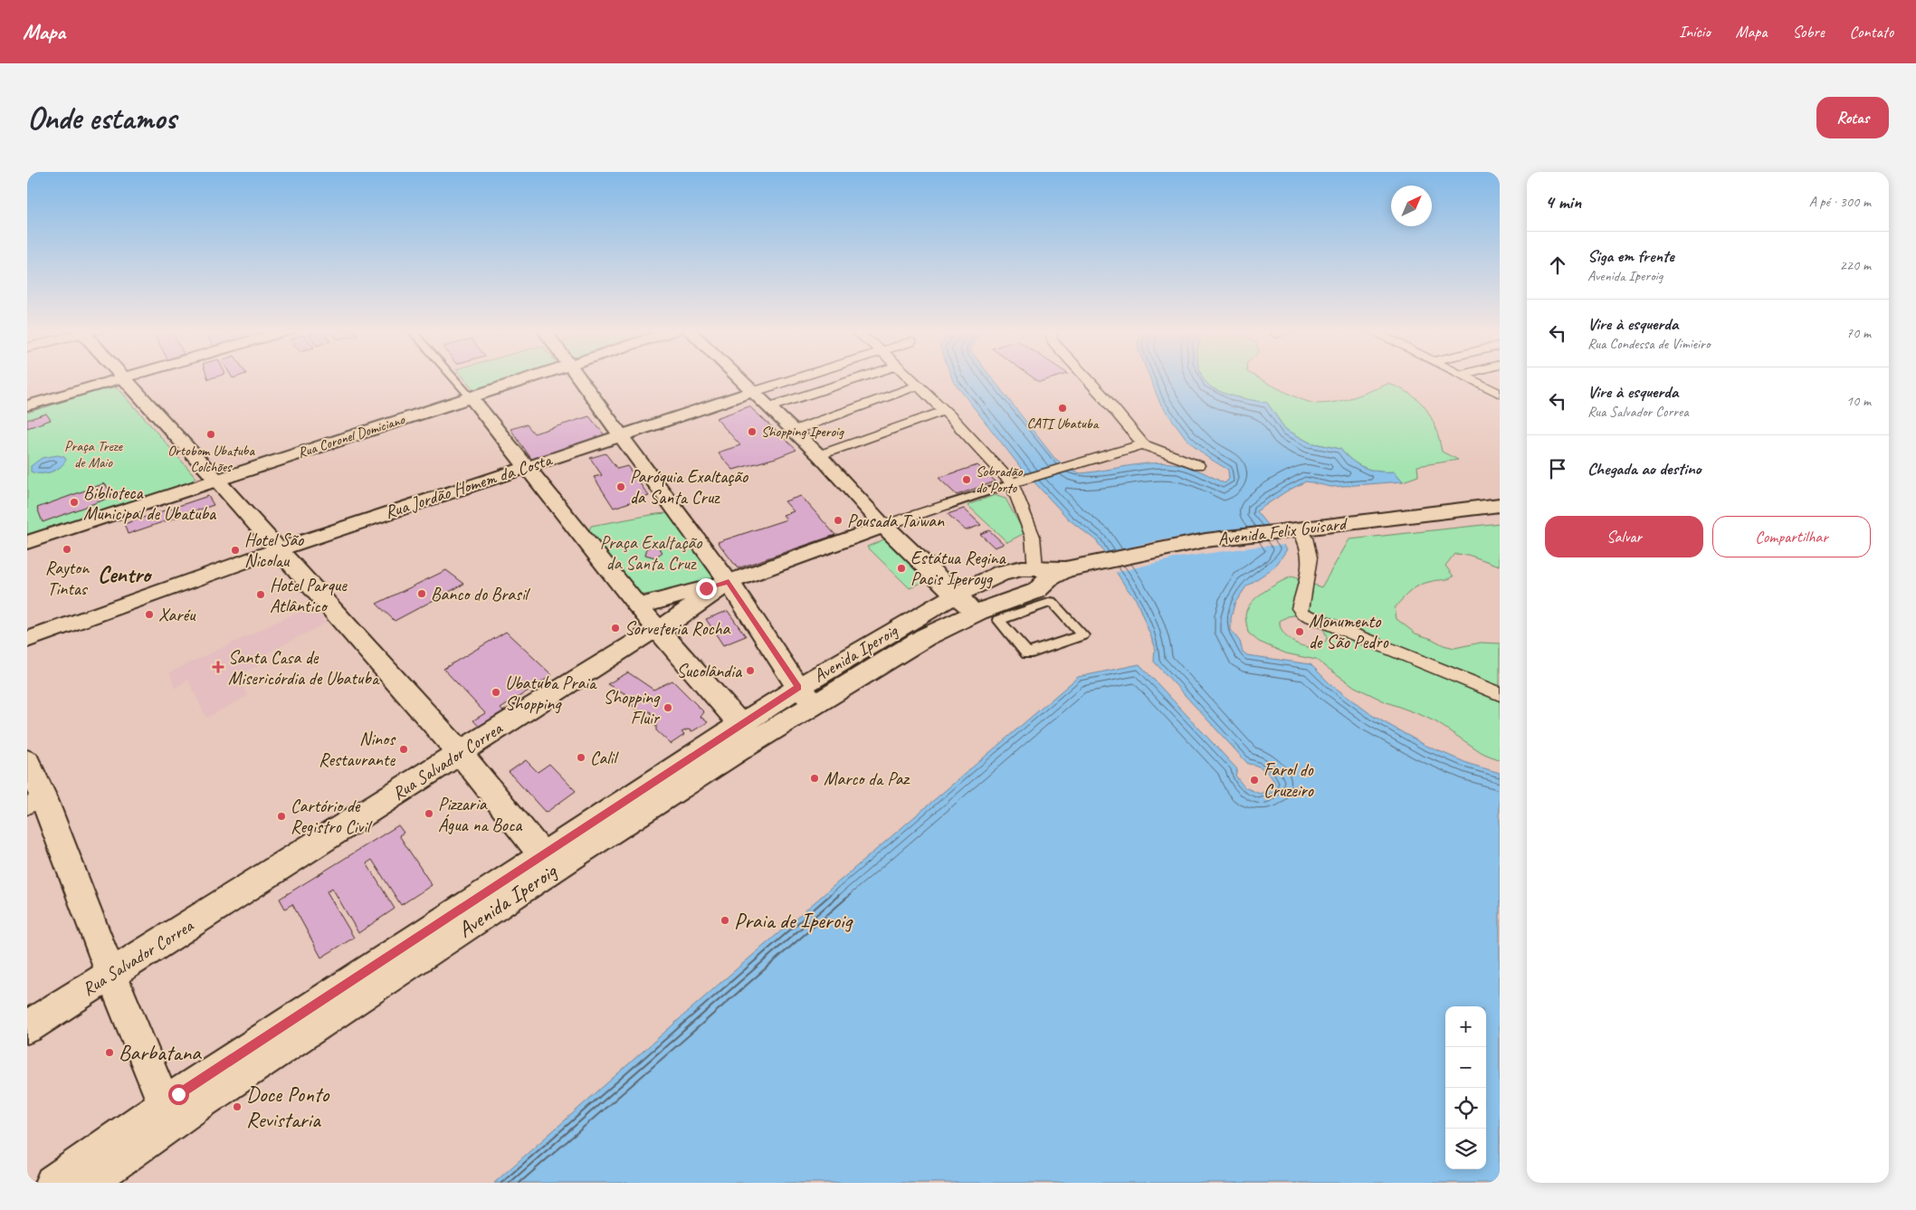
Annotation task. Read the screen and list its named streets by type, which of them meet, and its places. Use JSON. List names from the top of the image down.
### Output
{
  "streets": {
    "main road": ["Avenida Felix Guisard", "Avenida Iperoig", "Rua Salvador Correa"],
    "street": ["Rua Coronel Domiciano", "Rua Jordão Homem da Costa"]
  },
  "crossings": [
    ["Avenida Felix Guisard", "Avenida Iperoig"]
  ],
  "districts": ["Centro"],
  "parks": ["Praça Treze de Maio", "Praça Exaltação da Santa Cruz"],
  "places": {
    "other": [
      "CATI Ubatuba",
      "Shopping Iperoig",
      "Ortobom Ubatuba Colchões",
      "Sobradão do Porto",
      "Paróquia Exaltação da Santa Cruz",
      "Biblioteca Municipal de Ubatuba",
      "Pousada Taiwan",
      "Rayton Tintas",
      "Hotel São Nicolau",
      "Estátua Regina Pacis Iperoyg",
      "Banco do Brasil",
      "Hotel Parque Atlântico",
      "Xaréu",
      "Sorveteria Rocha",
      "Monumento de São Pedro",
      "Sucolândia",
      "Ubatuba Praia Shopping",
      "Shopping Fluir",
      "Ninos Restaurante",
      "Calil",
      "Marco da Paz",
      "Farol do Cruzeiro",
      "Pizzaria Água na Boca",
      "Cartório de Registro Civil",
      "Praia de Iperoig",
      "Barbatana",
      "Doce Ponto Revistaria"
    ],
    "health": ["Santa Casa de Misericórdia de Ubatuba"]
  },
  "north": "top right",
  "page": {
    "header": "Mapa",
    "nav": [
      "Início",
      "Mapa",
      "Sobre",
      "Contato"
    ],
    "buttons": [
      "Rotas",
      ["Salvar", "Compartilhar"]
    ],
    "title": "Onde estamos",
    "heading": ["4 min", "A pé · 300 m"],
    "list": [
      ["Siga em frente", "Avenida Iperoig", "220 m"],
      ["Vire à esquerda", "Rua Condessa de Vimieiro", "70 m"],
      ["Vire à esquerda", "Rua Salvador Correa", "10 m"],
      "Chegada ao destino"
    ],
    "map_buttons": ["+", "−"]
  }
}
